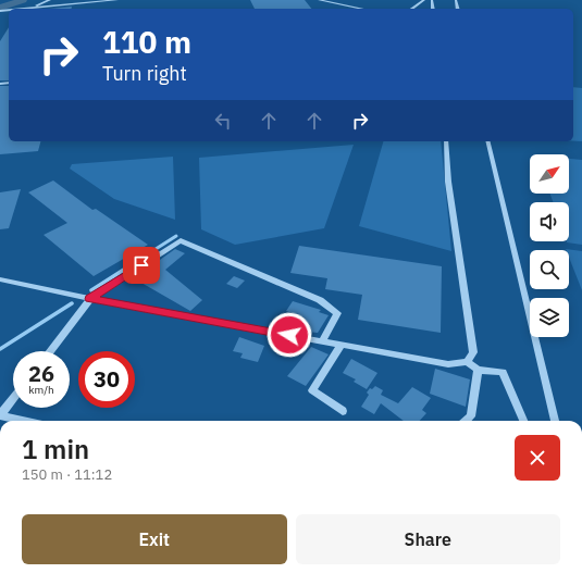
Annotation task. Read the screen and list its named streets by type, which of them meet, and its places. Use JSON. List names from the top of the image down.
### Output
{
  "north": "top right",
  "page": {
    "turn": ["110 m", "Turn right"],
    "speed": "26 km/h",
    "limit": "30",
    "heading": ["1 min", "150 m · 11:12"],
    "buttons": ["Exit", "Share"]
  }
}
